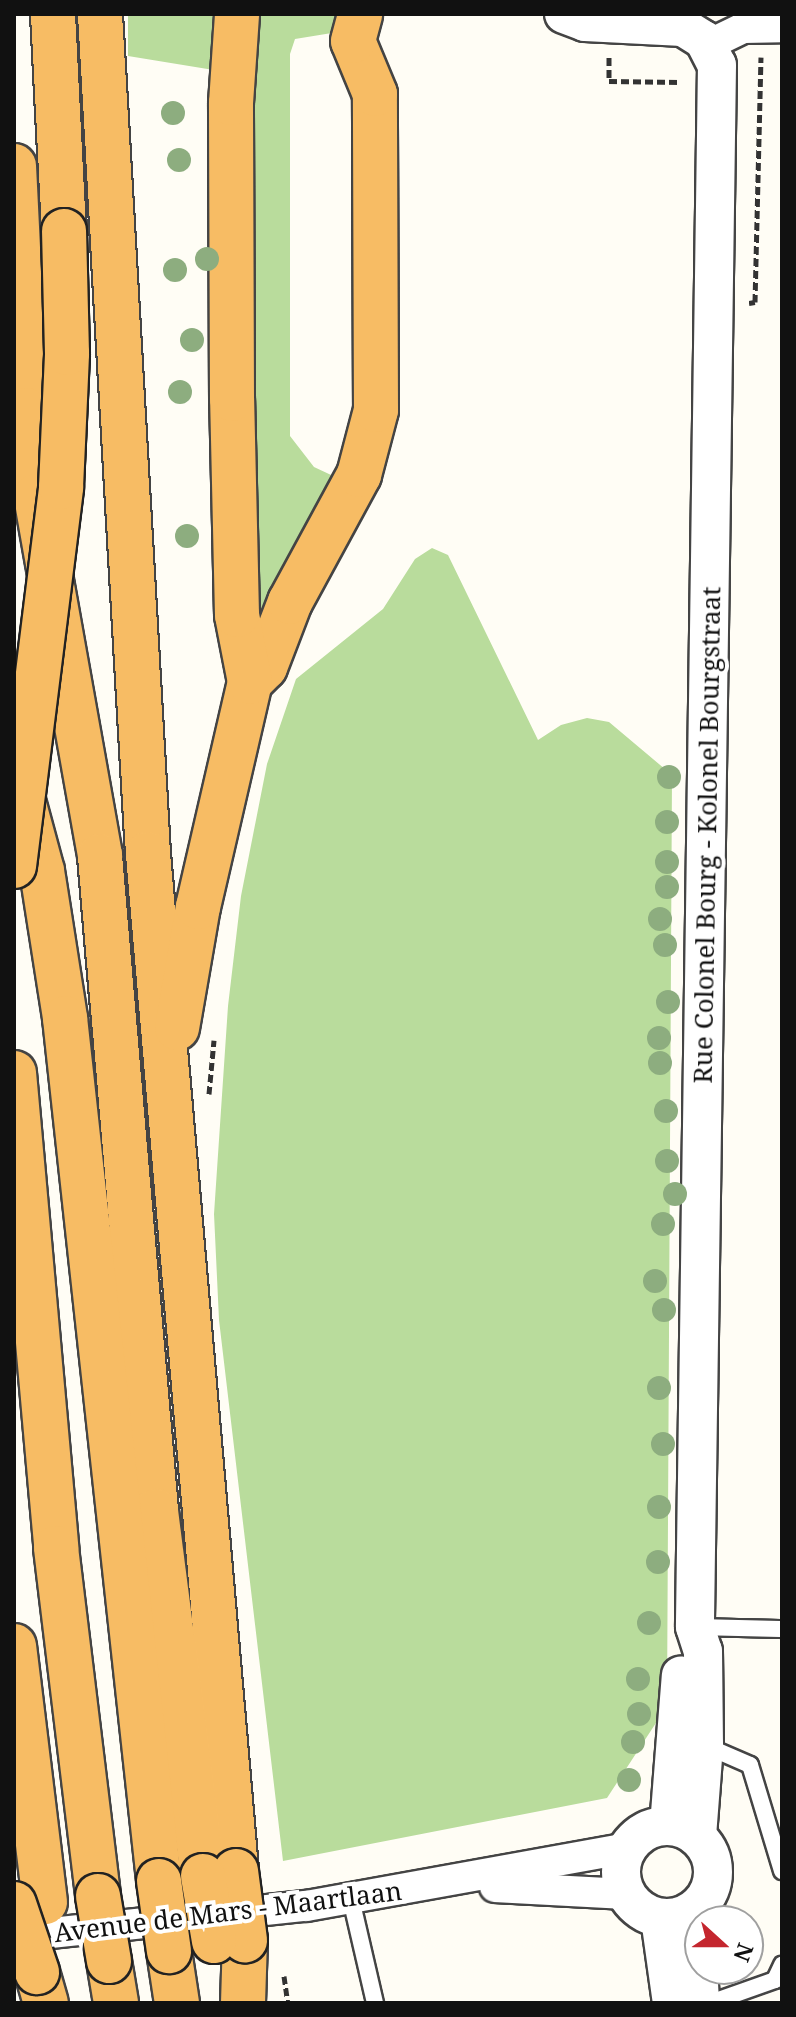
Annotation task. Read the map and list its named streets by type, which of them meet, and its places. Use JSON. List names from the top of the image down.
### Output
{
  "streets": {
    "street": ["Rue Colonel Bourg - Kolonel Bourgstraat", "Avenue de Mars - Maartlaan"]
  },
  "crossings": [
    ["Rue Colonel Bourg - Kolonel Bourgstraat", "Avenue de Mars - Maartlaan"]
  ],
  "north": "right"
}
